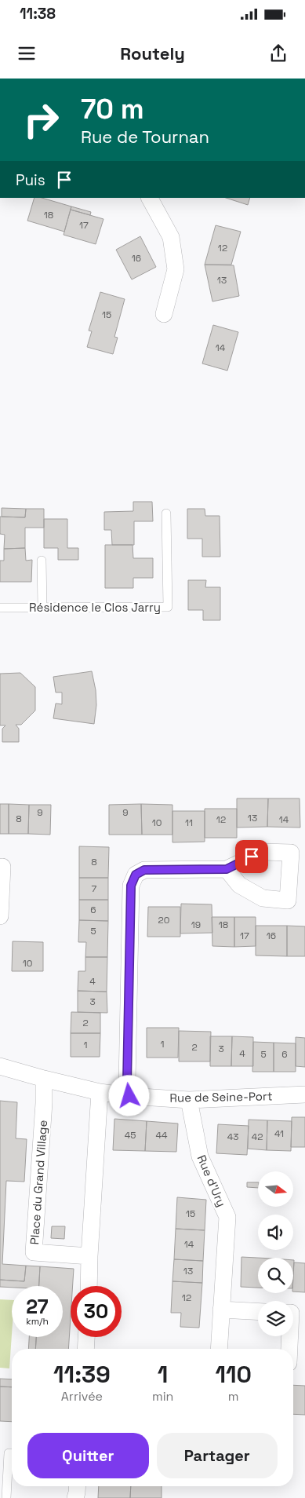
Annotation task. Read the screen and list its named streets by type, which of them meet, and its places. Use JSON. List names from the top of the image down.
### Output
{
  "streets": {
    "street": ["Rue de Seine-Port", "Rue d'Ury", "Place du Grand Village"],
    "lane": ["Résidence le Clos Jarry"]
  },
  "crossings": [
    ["Rue de Seine-Port", "Rue d'Ury"],
    ["Rue de Seine-Port", "Place du Grand Village"]
  ],
  "house_numbers": [
    "18",
    "17",
    "12",
    "16",
    "13",
    "15",
    "14",
    "9",
    "9",
    "13",
    "8",
    "12",
    "14",
    "10",
    "11",
    "8",
    "7",
    "6",
    "20",
    "19",
    "18",
    "5",
    "17",
    "16",
    "10",
    "4",
    "3",
    "2",
    "1",
    "1",
    "2",
    "3",
    "4",
    "5",
    "6",
    "41",
    "45",
    "44",
    "43",
    "42",
    "15",
    "14",
    "13",
    "12"
  ],
  "north": "right",
  "page": {
    "status": "11:38",
    "header": "Routely",
    "turn": ["70 m", "Rue de Tournan"],
    "then": "Puis",
    "speed": "27 km/h",
    "limit": "30",
    "eta": [
      "11:39",
      "Arrivée",
      "1",
      "min",
      "110",
      "m"
    ],
    "buttons": ["Quitter", "Partager"]
  }
}
